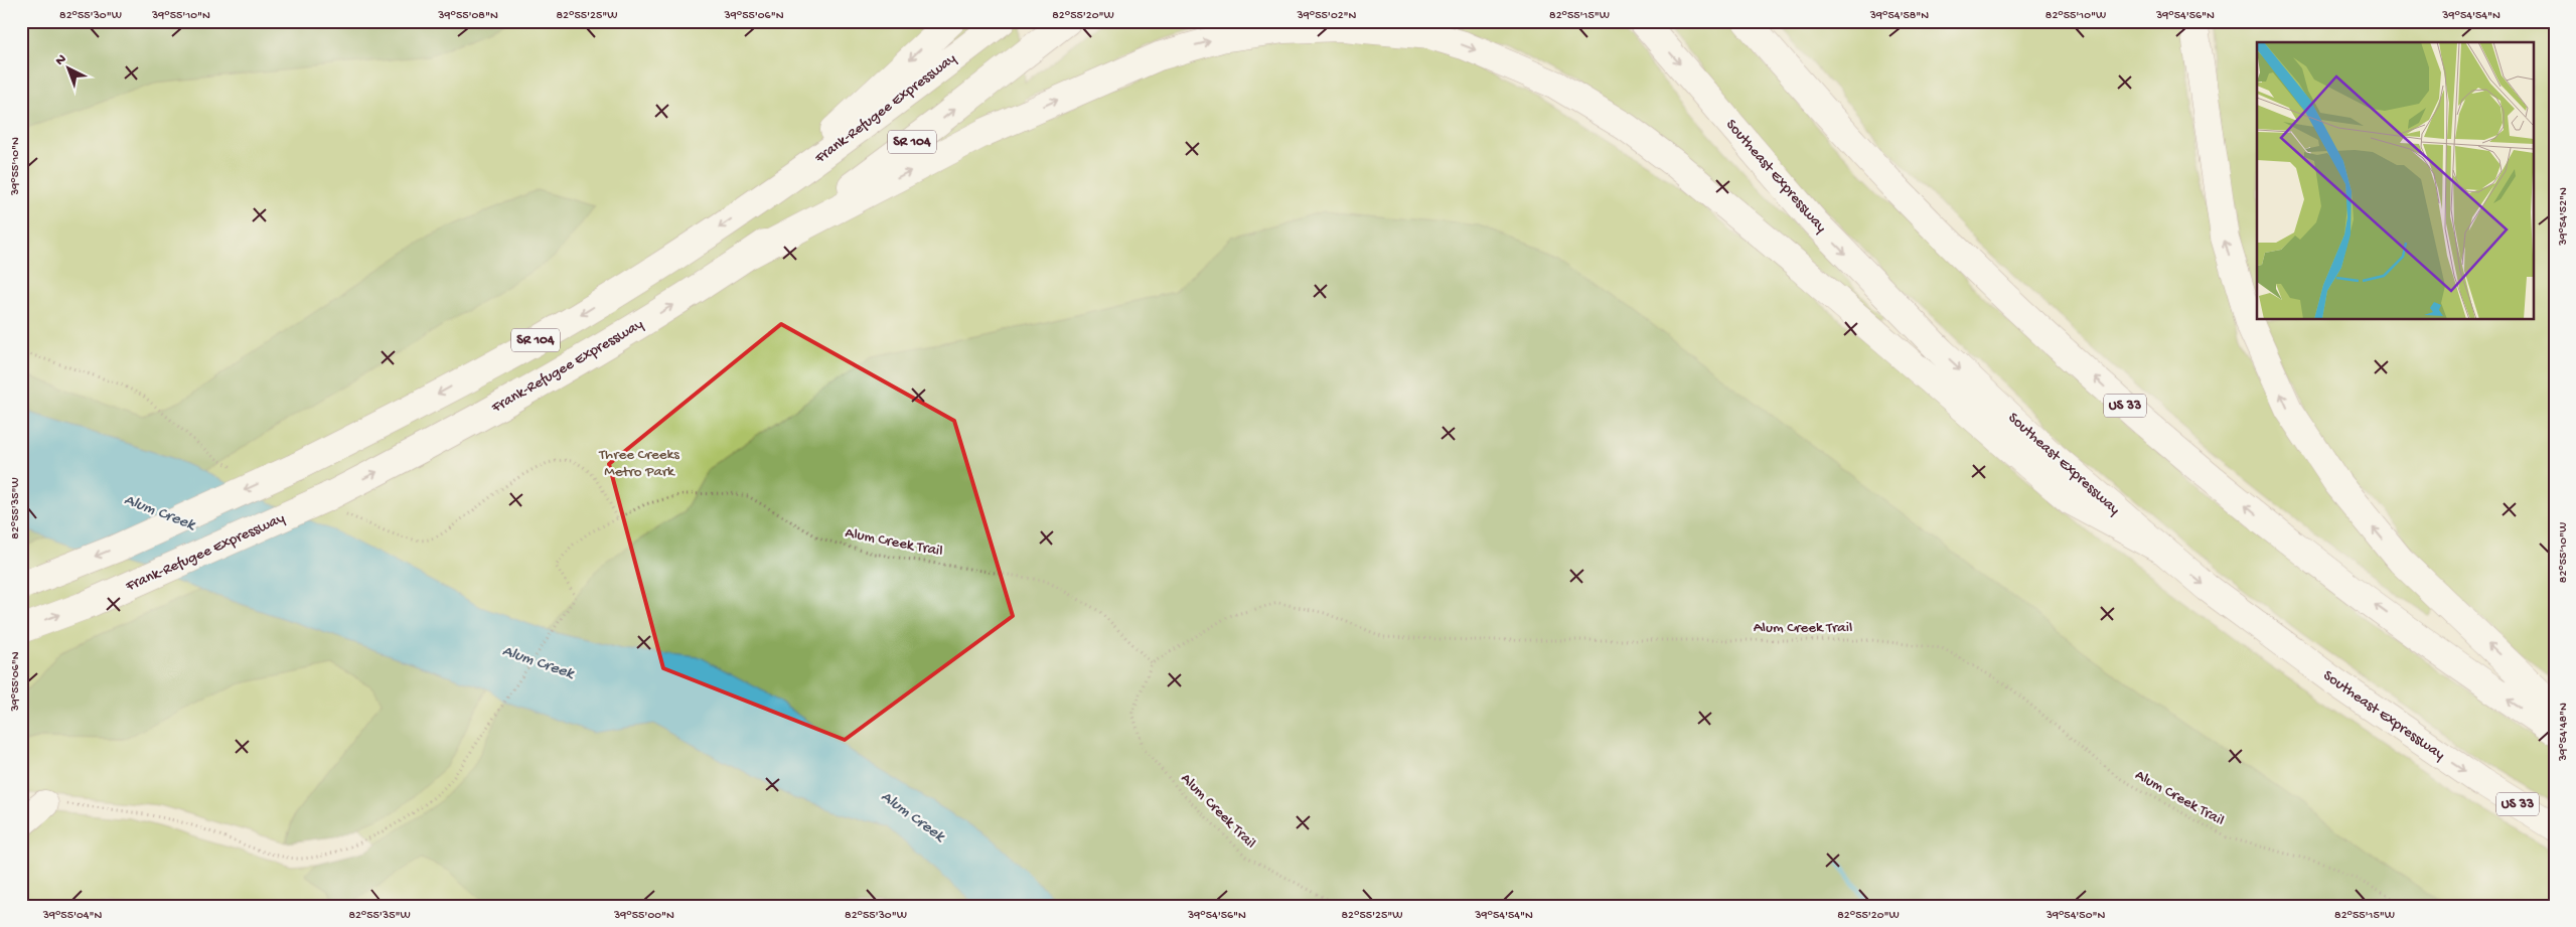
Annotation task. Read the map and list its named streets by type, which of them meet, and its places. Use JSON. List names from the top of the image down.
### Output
{
  "streets": {
    "main road": [
      "Frank-Refugee Expressway",
      "SR 104",
      "Southeast Expressway",
      "US 33"
    ],
    "path": ["Alum Creek Trail"]
  },
  "water": ["Alum Creek"],
  "parks": ["Three Creeks Metro Park"],
  "north": "top left",
  "coordinates": [
    "82°55'30\"W",
    "39°55'10\"N",
    "39°55'08\"N",
    "82°55'25\"W",
    "39°55'06\"N",
    "82°55'20\"W",
    "39°55'02\"N",
    "82°55'15\"W",
    "39°54'58\"N",
    "82°55'10\"W",
    "39°54'56\"N",
    "39°54'54\"N",
    "39°54'52\"N",
    "82°55'35\"W",
    "39°54'48\"N",
    "39°55'04\"N",
    "39°55'00\"N",
    "39°54'50\"N"
  ]
}
